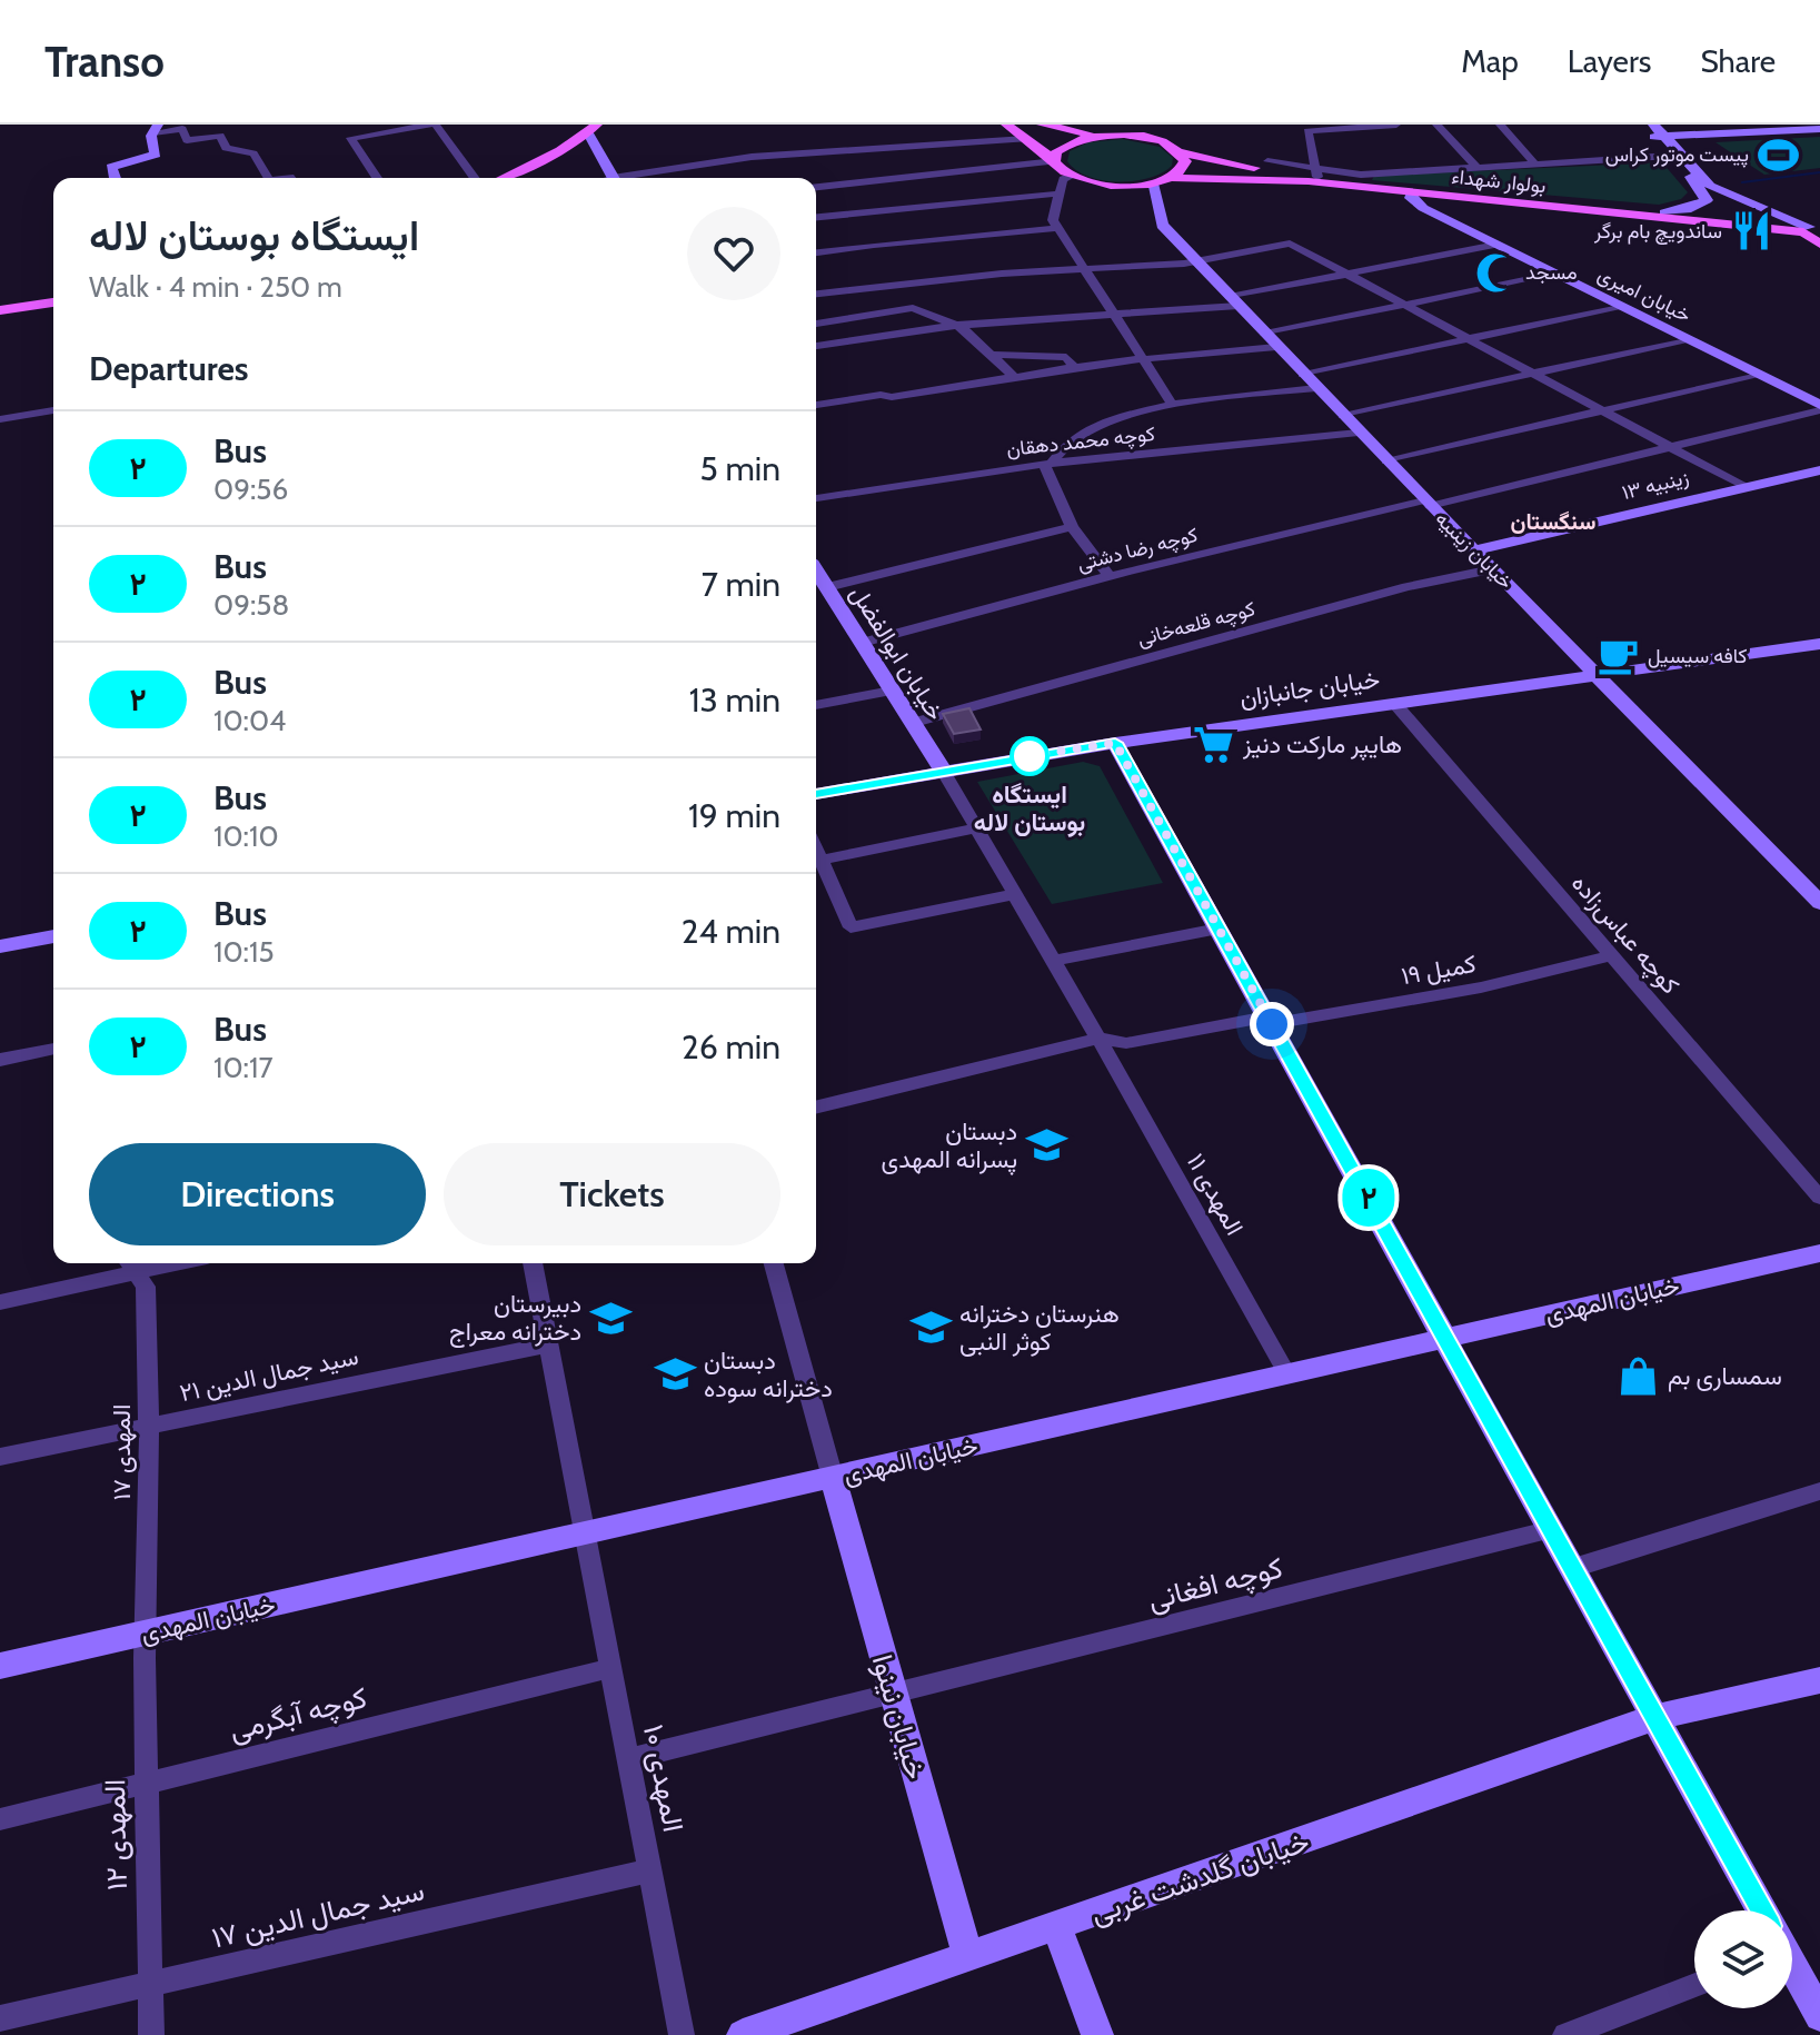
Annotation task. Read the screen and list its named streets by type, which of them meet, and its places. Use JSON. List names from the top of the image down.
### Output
{
  "streets": {
    "main road": ["بولوار شهداء"],
    "street": [
      "خیابان امیری",
      "کوچه محمد دهقان",
      "زینبیه ۱۳",
      "کوچه رضا دشتی",
      "خیابان زینبیه",
      "کوچه قلعه‌خانی",
      "خیابان ابوالفضل",
      "خیابان جانبازان",
      "کوچه عباس‌زاده",
      "کمیل ۱۹",
      "المهدی ۱۱",
      "خیابان المهدی",
      "سید جمال الدین ۲۱",
      "المهدی ۱۷",
      "کوچه افغانی",
      "کوچه آبگرمی",
      "خیابان نینوا",
      "المهدی ۱۰",
      "المهدی ۱۲",
      "خیابان گلدشت غربی",
      "سید جمال الدین ۱۷"
    ]
  },
  "crossings": [
    ["بولوار شهداء", "خیابان امیری"],
    ["بولوار شهداء", "خیابان زینبیه"],
    ["خیابان امیری", "کوچه رضا دشتی"],
    ["کوچه محمد دهقان", "خیابان زینبیه"],
    ["زینبیه ۱۳", "خیابان زینبیه"],
    ["کوچه رضا دشتی", "خیابان زینبیه"],
    ["کوچه رضا دشتی", "خیابان ابوالفضل"],
    ["خیابان زینبیه", "کوچه قلعه‌خانی"],
    ["خیابان زینبیه", "خیابان جانبازان"],
    ["کوچه قلعه‌خانی", "خیابان ابوالفضل"],
    ["خیابان ابوالفضل", "خیابان جانبازان"],
    ["خیابان ابوالفضل", "المهدی ۱۱"],
    ["خیابان جانبازان", "کوچه عباس‌زاده"],
    ["خیابان جانبازان", "المهدی ۱۱"],
    ["کوچه عباس‌زاده", "کمیل ۱۹"],
    ["کمیل ۱۹", "المهدی ۱۱"],
    ["المهدی ۱۱", "خیابان المهدی"],
    ["خیابان المهدی", "المهدی ۱۷"],
    ["خیابان المهدی", "خیابان نینوا"],
    ["خیابان المهدی", "المهدی ۱۰"],
    ["خیابان المهدی", "المهدی ۱۲"],
    ["سید جمال الدین ۲۱", "المهدی ۱۷"],
    ["سید جمال الدین ۲۱", "المهدی ۱۰"],
    ["المهدی ۱۷", "المهدی ۱۲"],
    ["کوچه افغانی", "خیابان نینوا"],
    ["کوچه افغانی", "المهدی ۱۰"],
    ["کوچه آبگرمی", "المهدی ۱۰"],
    ["کوچه آبگرمی", "المهدی ۱۲"],
    ["خیابان نینوا", "خیابان گلدشت غربی"],
    ["المهدی ۱۰", "سید جمال الدین ۱۷"],
    ["المهدی ۱۲", "سید جمال الدین ۱۷"]
  ],
  "districts": ["سنگستان"],
  "places": {
    "sports": ["پیست موتور کراس"],
    "restaurant": ["ساندویچ بام برگر"],
    "mosque": ["مسجد"],
    "cafe": ["کافه سیسیل"],
    "supermarket": ["هایپر مارکت دنیز"],
    "other": ["ایستگاه بوستان لاله"],
    "school or university": [
      "دبستان پسرانه المهدی",
      "دبیرستان دخترانه معراج",
      "هنرستان دخترانه کوثر النبی",
      "دبستان دخترانه سوده"
    ],
    "shop": ["سمساری بم"]
  },
  "lines": ["bus line ۲"],
  "page": {
    "header": "Transo",
    "nav": ["Map", "Layers", "Share"],
    "on_map": "۲",
    "heading": [
      ["ایستگاه بوستان لاله", "Walk · 4 min · 250 m"],
      "Departures"
    ],
    "list": [
      {
        "mark": "۲",
        "name": "Bus",
        "note": "09:56",
        "value": "5 min"
      },
      {
        "mark": "۲",
        "name": "Bus",
        "note": "09:58",
        "value": "7 min"
      },
      {
        "mark": "۲",
        "name": "Bus",
        "note": "10:04",
        "value": "13 min"
      },
      {
        "mark": "۲",
        "name": "Bus",
        "note": "10:10",
        "value": "19 min"
      },
      {
        "mark": "۲",
        "name": "Bus",
        "note": "10:15",
        "value": "24 min"
      },
      {
        "mark": "۲",
        "name": "Bus",
        "note": "10:17",
        "value": "26 min"
      }
    ],
    "buttons": ["Directions", "Tickets"]
  }
}
